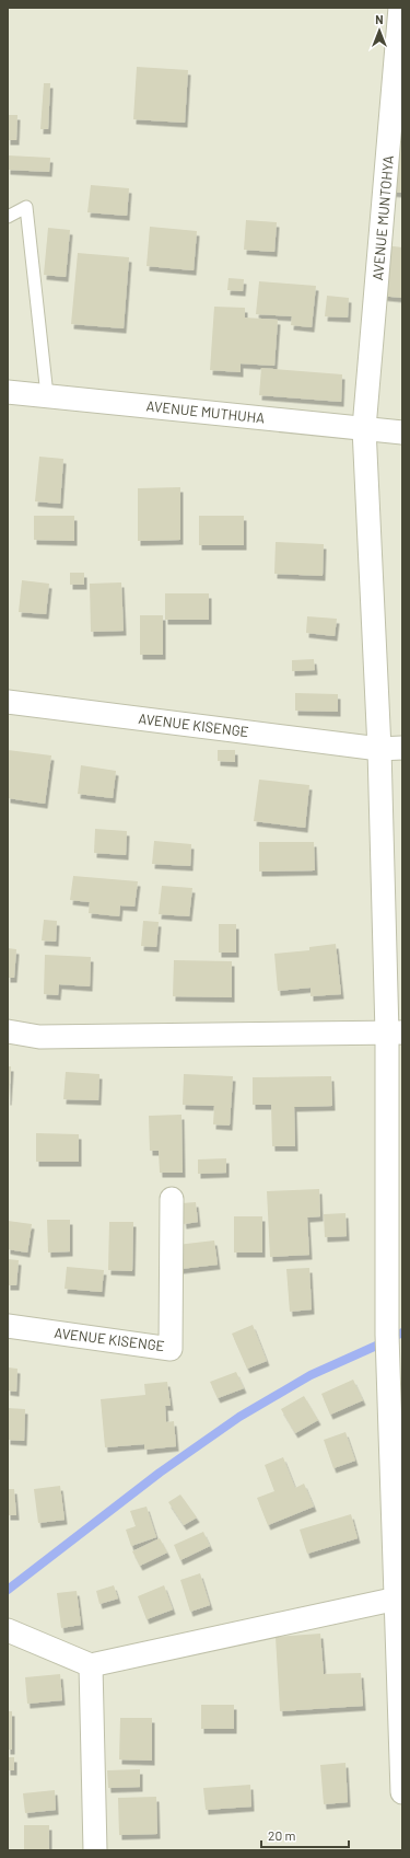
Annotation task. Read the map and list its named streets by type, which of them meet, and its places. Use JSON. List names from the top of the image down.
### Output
{
  "streets": {
    "street": ["AVENUE MUNTOHYA", "AVENUE MUTHUHA", "AVENUE KISENGE"]
  },
  "crossings": [
    ["AVENUE MUNTOHYA", "AVENUE MUTHUHA"],
    ["AVENUE MUNTOHYA", "AVENUE KISENGE"]
  ],
  "scale_bar": "20 m",
  "north": "top"
}
